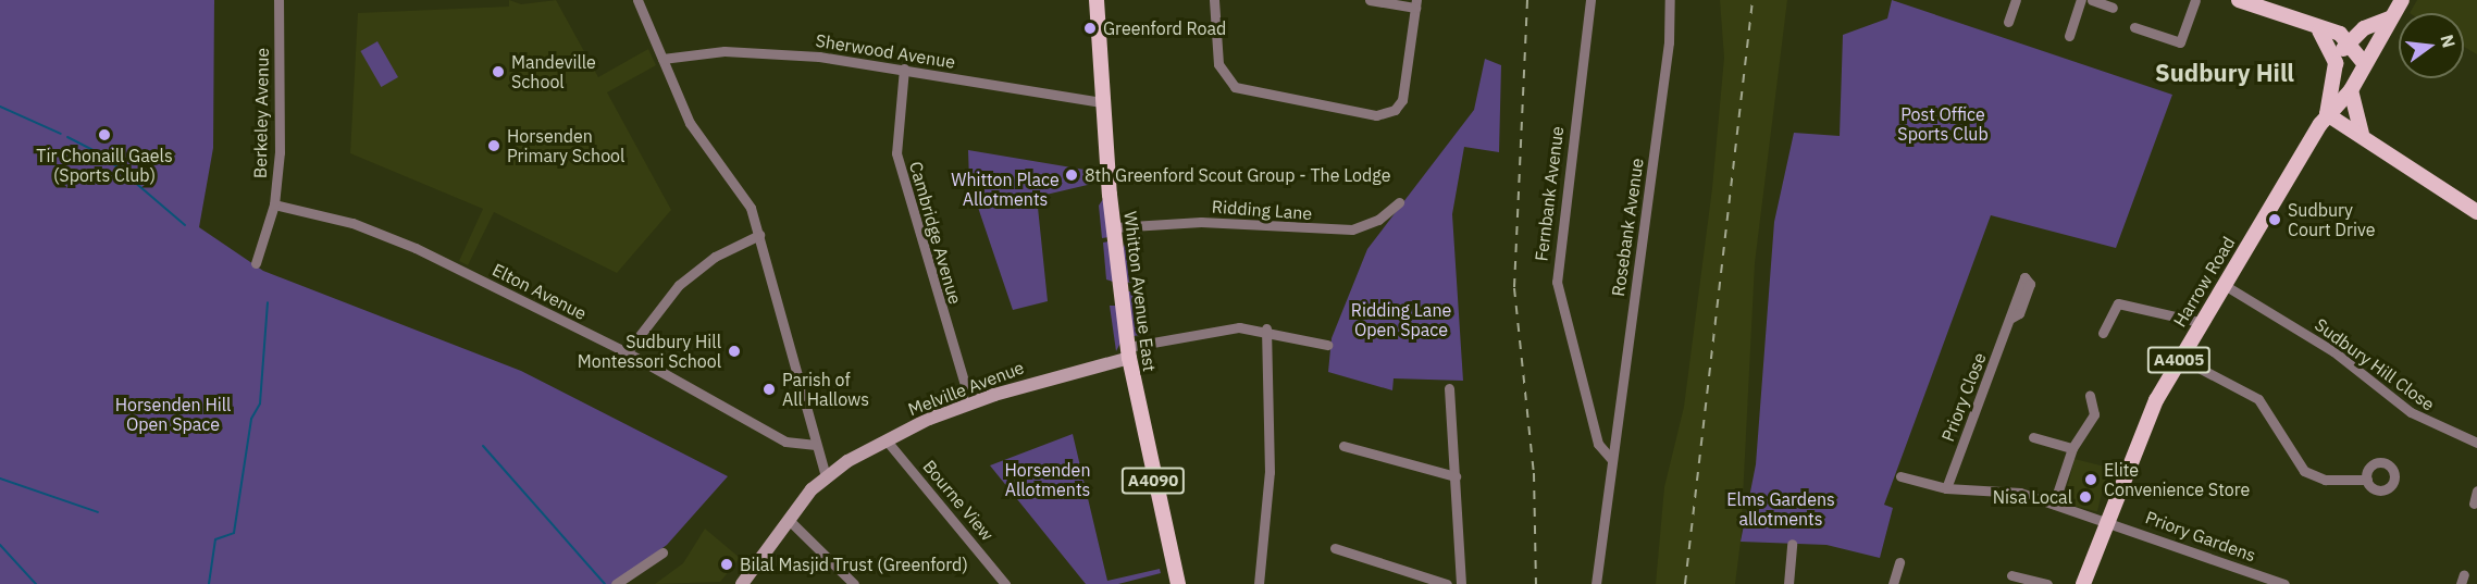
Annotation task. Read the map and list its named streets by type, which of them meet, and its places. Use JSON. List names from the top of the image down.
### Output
{
  "streets": {
    "main road": [
      "Harrow Road",
      "Whitton Avenue East",
      "A4005",
      "A4090"
    ],
    "street": [
      "Sherwood Avenue",
      "Berkeley Avenue",
      "Fernbank Avenue",
      "Ridding Lane",
      "Rosebank Avenue",
      "Cambridge Avenue",
      "Elton Avenue",
      "Sudbury Hill Close",
      "Melville Avenue",
      "Priory Close",
      "Bourne View",
      "Priory Gardens"
    ]
  },
  "crossings": [
    ["Sherwood Avenue", "Cambridge Avenue"],
    ["Sherwood Avenue", "Whitton Avenue East"],
    ["Berkeley Avenue", "Elton Avenue"],
    ["Fernbank Avenue", "Rosebank Avenue"],
    ["Ridding Lane", "Whitton Avenue East"],
    ["Cambridge Avenue", "Melville Avenue"],
    ["Harrow Road", "A4005"],
    ["Harrow Road", "Sudbury Hill Close"],
    ["Harrow Road", "Priory Gardens"],
    ["Whitton Avenue East", "Melville Avenue"],
    ["Melville Avenue", "Bourne View"],
    ["Priory Close", "Priory Gardens"]
  ],
  "districts": ["Sudbury Hill"],
  "parks": [
    "Post Office Sports Club",
    "Whitton Place Allotments",
    "Ridding Lane Open Space",
    "Horsenden Hill Open Space",
    "Horsenden Allotments",
    "Elms Gardens allotments"
  ],
  "places": [
    "Greenford Road",
    "Mandeville School",
    "Tir Chonaill Gaels (Sports Club)",
    "Horsenden Primary School",
    "8th Greenford Scout Group - The Lodge",
    "Sudbury Court Drive",
    "Sudbury Hill Montessori School",
    "Parish of All Hallows",
    "Elite Convenience Store",
    "Nisa Local",
    "Bilal Masjid Trust (Greenford)"
  ],
  "north": "right"
}
